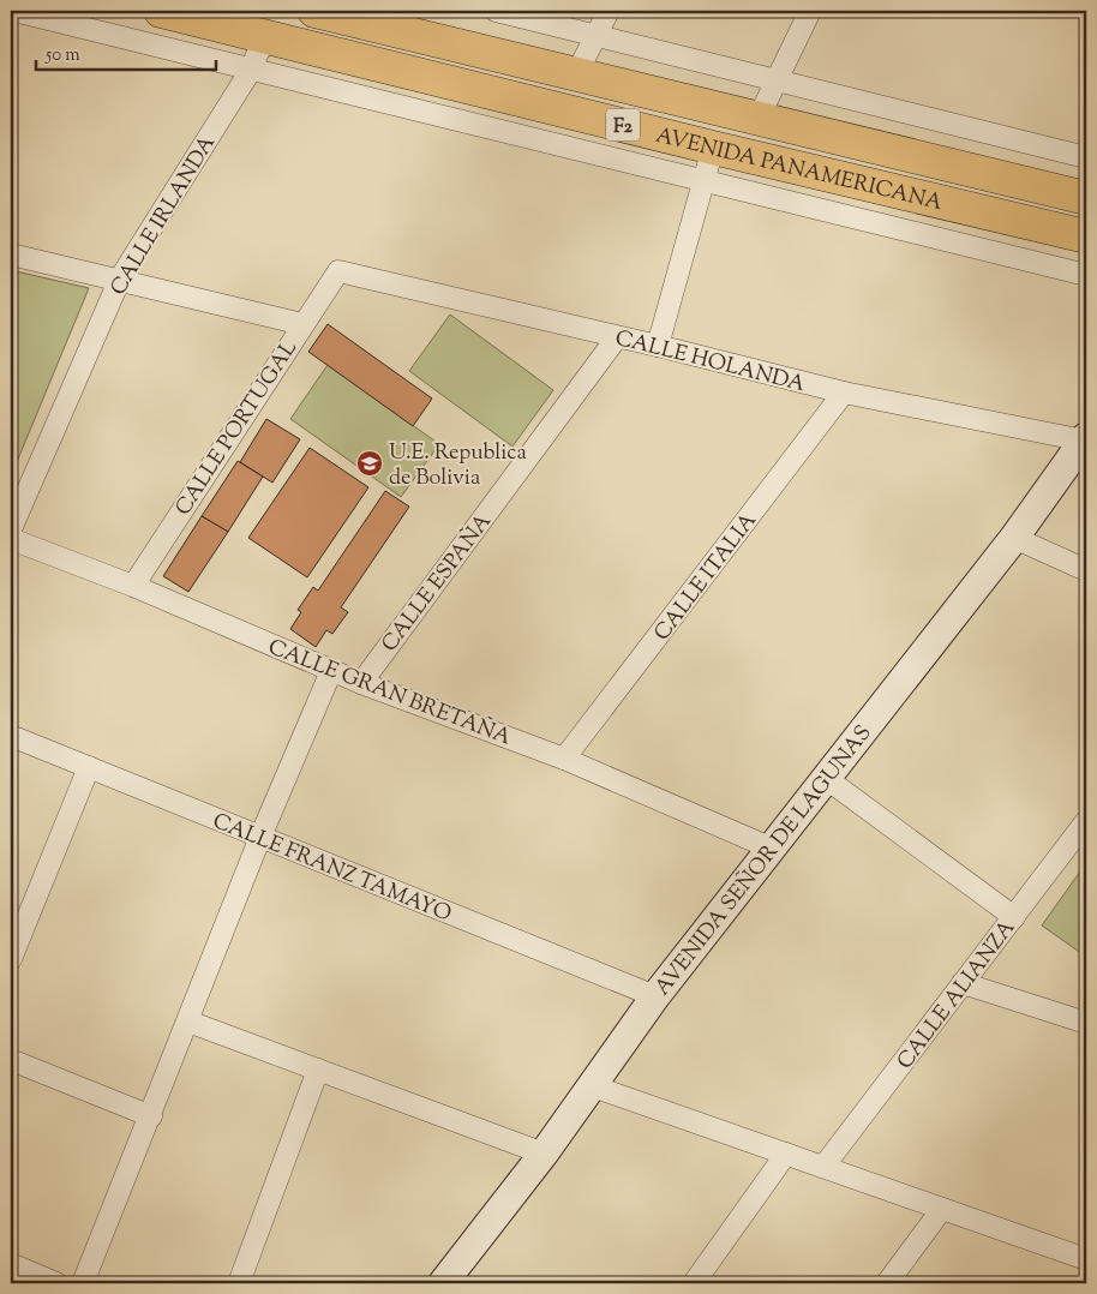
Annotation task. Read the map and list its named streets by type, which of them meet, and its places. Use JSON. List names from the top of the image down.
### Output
{
  "streets": {
    "highway": ["F2", "AVENIDA PANAMERICANA"],
    "street": [
      "CALLE IRLANDA",
      "CALLE HOLANDA",
      "CALLE PORTUGAL",
      "CALLE ITALIA",
      "CALLE ESPAÑA",
      "CALLE GRAN BRETAÑA",
      "AVENIDA SEÑOR DE LAGUNAS",
      "CALLE FRANZ TAMAYO",
      "CALLE ALIANZA"
    ]
  },
  "crossings": [
    ["AVENIDA PANAMERICANA", "CALLE IRLANDA"],
    ["CALLE HOLANDA", "CALLE PORTUGAL"],
    ["CALLE HOLANDA", "CALLE ITALIA"],
    ["CALLE HOLANDA", "CALLE ESPAÑA"],
    ["CALLE HOLANDA", "AVENIDA SEÑOR DE LAGUNAS"],
    ["CALLE PORTUGAL", "CALLE GRAN BRETAÑA"],
    ["CALLE ITALIA", "CALLE GRAN BRETAÑA"],
    ["CALLE ESPAÑA", "CALLE GRAN BRETAÑA"],
    ["CALLE GRAN BRETAÑA", "AVENIDA SEÑOR DE LAGUNAS"],
    ["AVENIDA SEÑOR DE LAGUNAS", "CALLE FRANZ TAMAYO"]
  ],
  "places": {
    "school or university": ["U.E. Republica de Bolivia"]
  },
  "scale_bar": "50 m"
}
